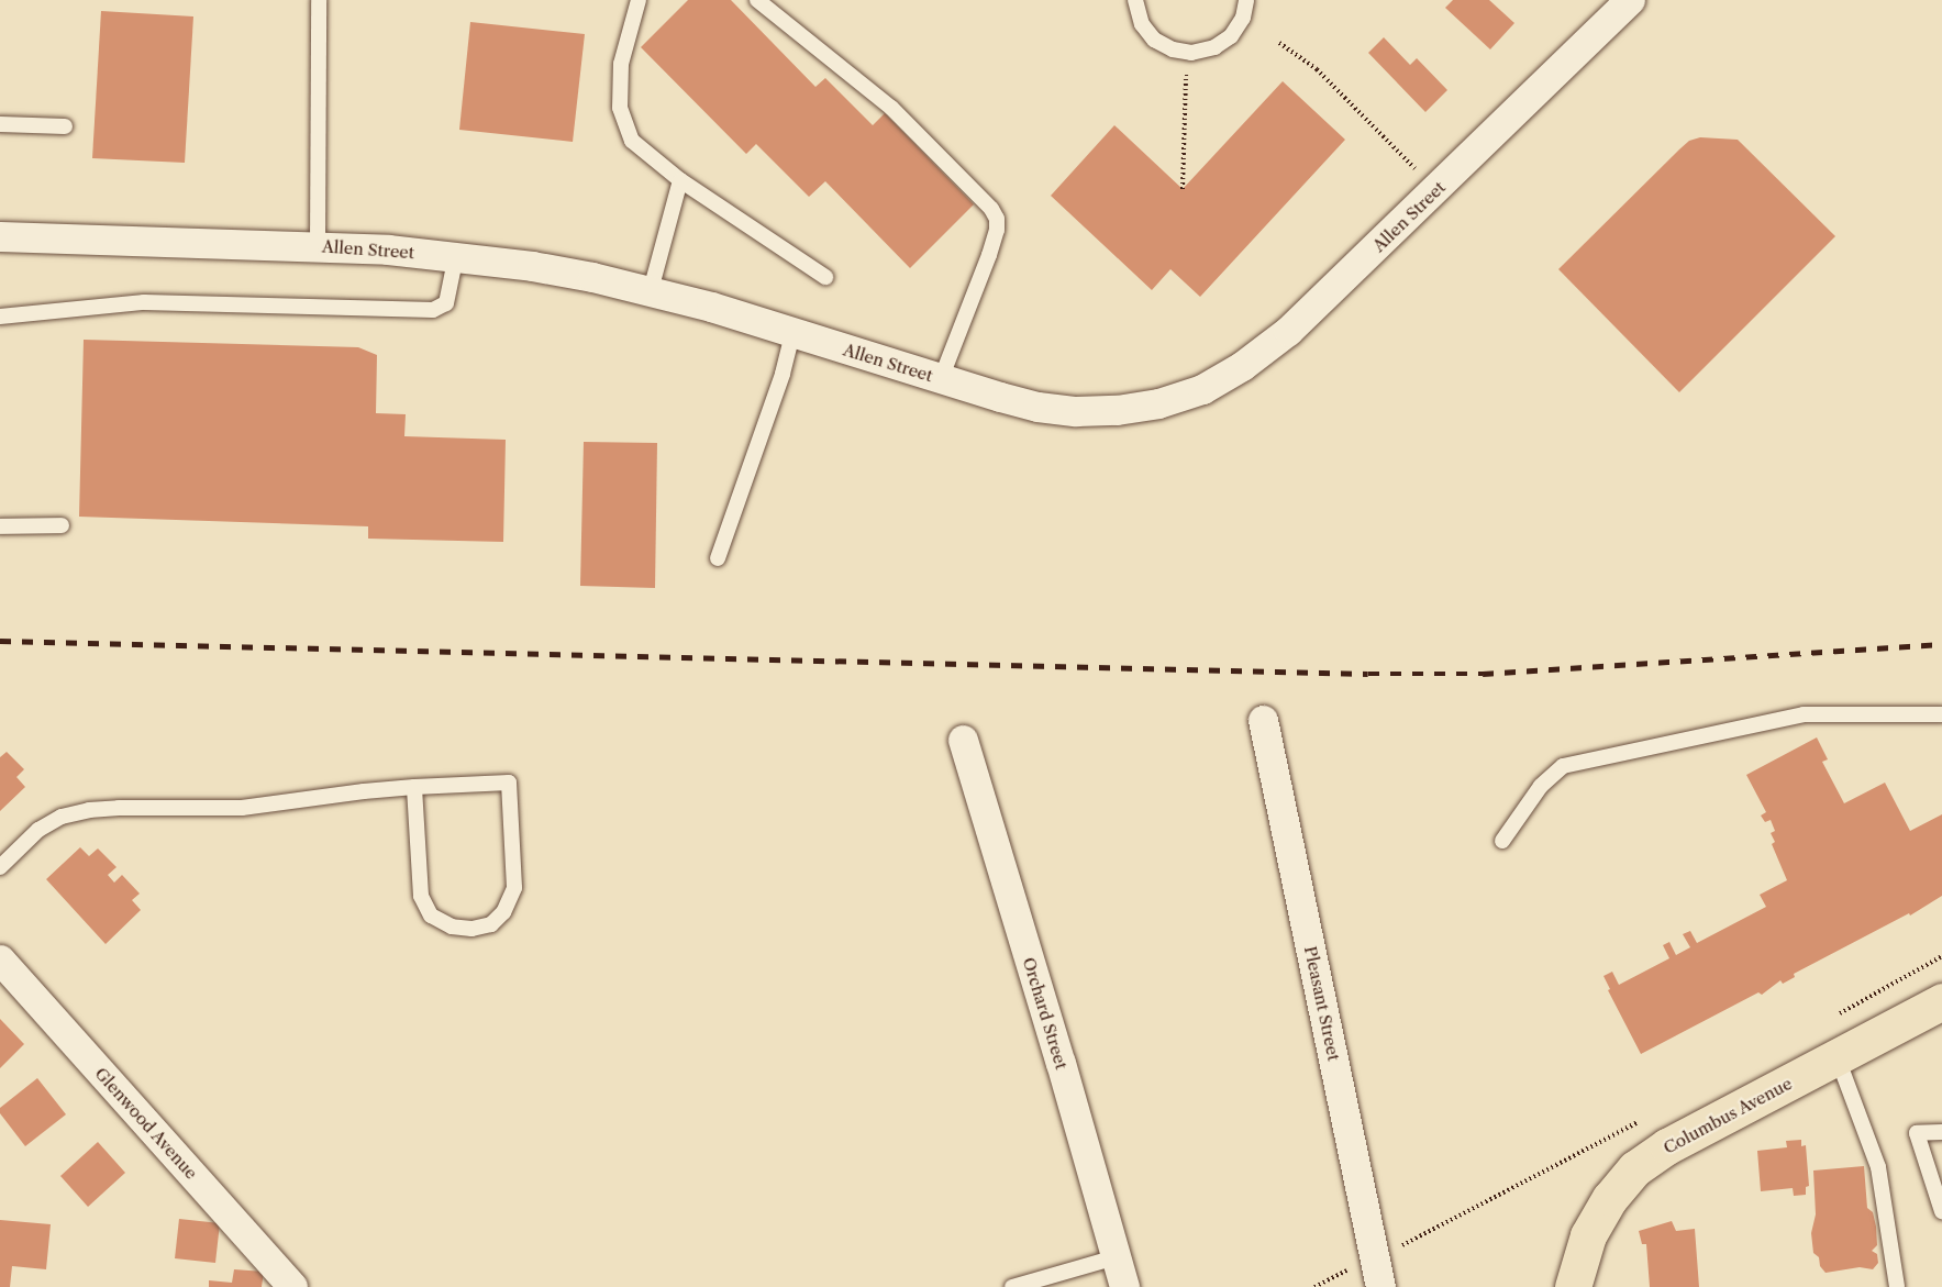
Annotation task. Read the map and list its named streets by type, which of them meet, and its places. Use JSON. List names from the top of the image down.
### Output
{
  "streets": {
    "main road": ["Columbus Avenue"],
    "street": [
      "Allen Street",
      "Pleasant Street",
      "Orchard Street",
      "Glenwood Avenue"
    ]
  }
}
